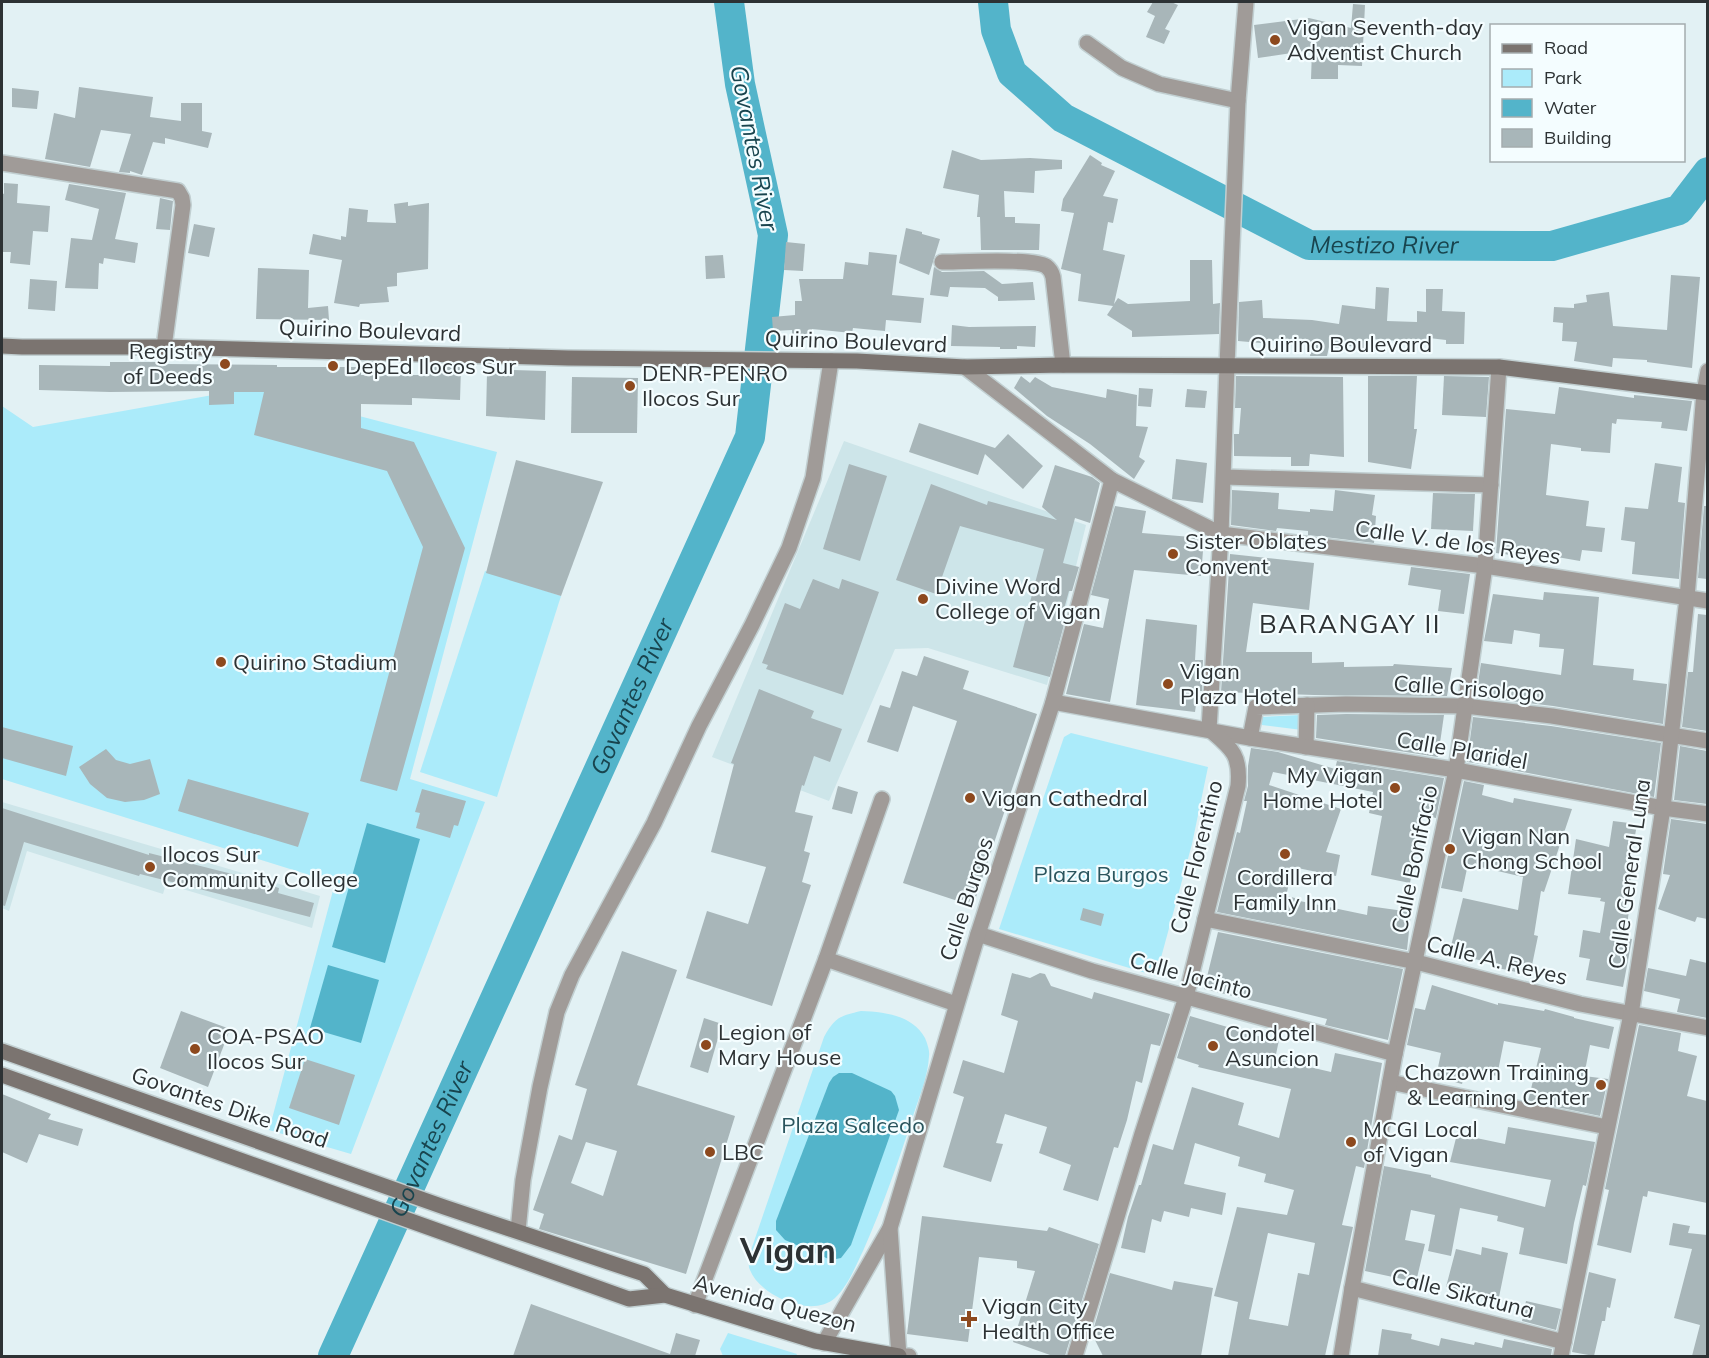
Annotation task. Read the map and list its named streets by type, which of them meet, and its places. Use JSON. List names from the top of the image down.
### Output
{
  "streets": {
    "main road": ["Quirino Boulevard", "Govantes Dike Road", "Avenida Quezon"],
    "street": [
      "Calle V. de los Reyes",
      "Calle Crisologo",
      "Calle Plaridel",
      "Calle Florentino",
      "Calle Bonifacio",
      "Calle General Luna",
      "Calle Burgos",
      "Calle A. Reyes",
      "Calle Jacinto",
      "Calle Sikatuna"
    ]
  },
  "crossings": [
    ["Quirino Boulevard", "Calle V. de los Reyes"],
    ["Quirino Boulevard", "Calle Bonifacio"],
    ["Quirino Boulevard", "Calle General Luna"],
    ["Calle V. de los Reyes", "Calle Bonifacio"],
    ["Calle V. de los Reyes", "Calle General Luna"],
    ["Calle V. de los Reyes", "Calle Burgos"],
    ["Calle Crisologo", "Calle Plaridel"],
    ["Calle Crisologo", "Calle Bonifacio"],
    ["Calle Crisologo", "Calle General Luna"],
    ["Calle Plaridel", "Calle Florentino"],
    ["Calle Plaridel", "Calle Bonifacio"],
    ["Calle Plaridel", "Calle General Luna"],
    ["Calle Florentino", "Calle A. Reyes"],
    ["Calle Florentino", "Calle Jacinto"],
    ["Calle Bonifacio", "Calle A. Reyes"],
    ["Calle Bonifacio", "Calle Jacinto"],
    ["Calle Bonifacio", "Calle Sikatuna"],
    ["Calle General Luna", "Calle A. Reyes"],
    ["Calle General Luna", "Calle Sikatuna"],
    ["Calle Burgos", "Calle Jacinto"],
    ["Calle Burgos", "Avenida Quezon"],
    ["Govantes Dike Road", "Avenida Quezon"]
  ],
  "districts": ["BARANGAY II", "Vigan"],
  "water": ["Govantes River", "Mestizo River"],
  "parks": ["Plaza Burgos", "Plaza Salcedo"],
  "places": {
    "other": [
      "Vigan Seventh-day Adventist Church",
      "Registry of Deeds",
      "DepEd Ilocos Sur",
      "DENR-PENRO Ilocos Sur",
      "Sister Oblates Convent",
      "Divine Word College of Vigan",
      "Quirino Stadium",
      "Vigan Plaza Hotel",
      "My Vigan Home Hotel",
      "Vigan Cathedral",
      "Vigan Nan Chong School",
      "Cordillera Family Inn",
      "Ilocos Sur Community College",
      "Legion of Mary House",
      "Condotel Asuncion",
      "COA-PSAO Ilocos Sur",
      "Chazown Training & Learning Center",
      "MCGI Local of Vigan",
      "LBC"
    ],
    "health": ["Vigan City Health Office"]
  },
  "legend": [
    "Road",
    "Park",
    "Water",
    "Building"
  ]
}
